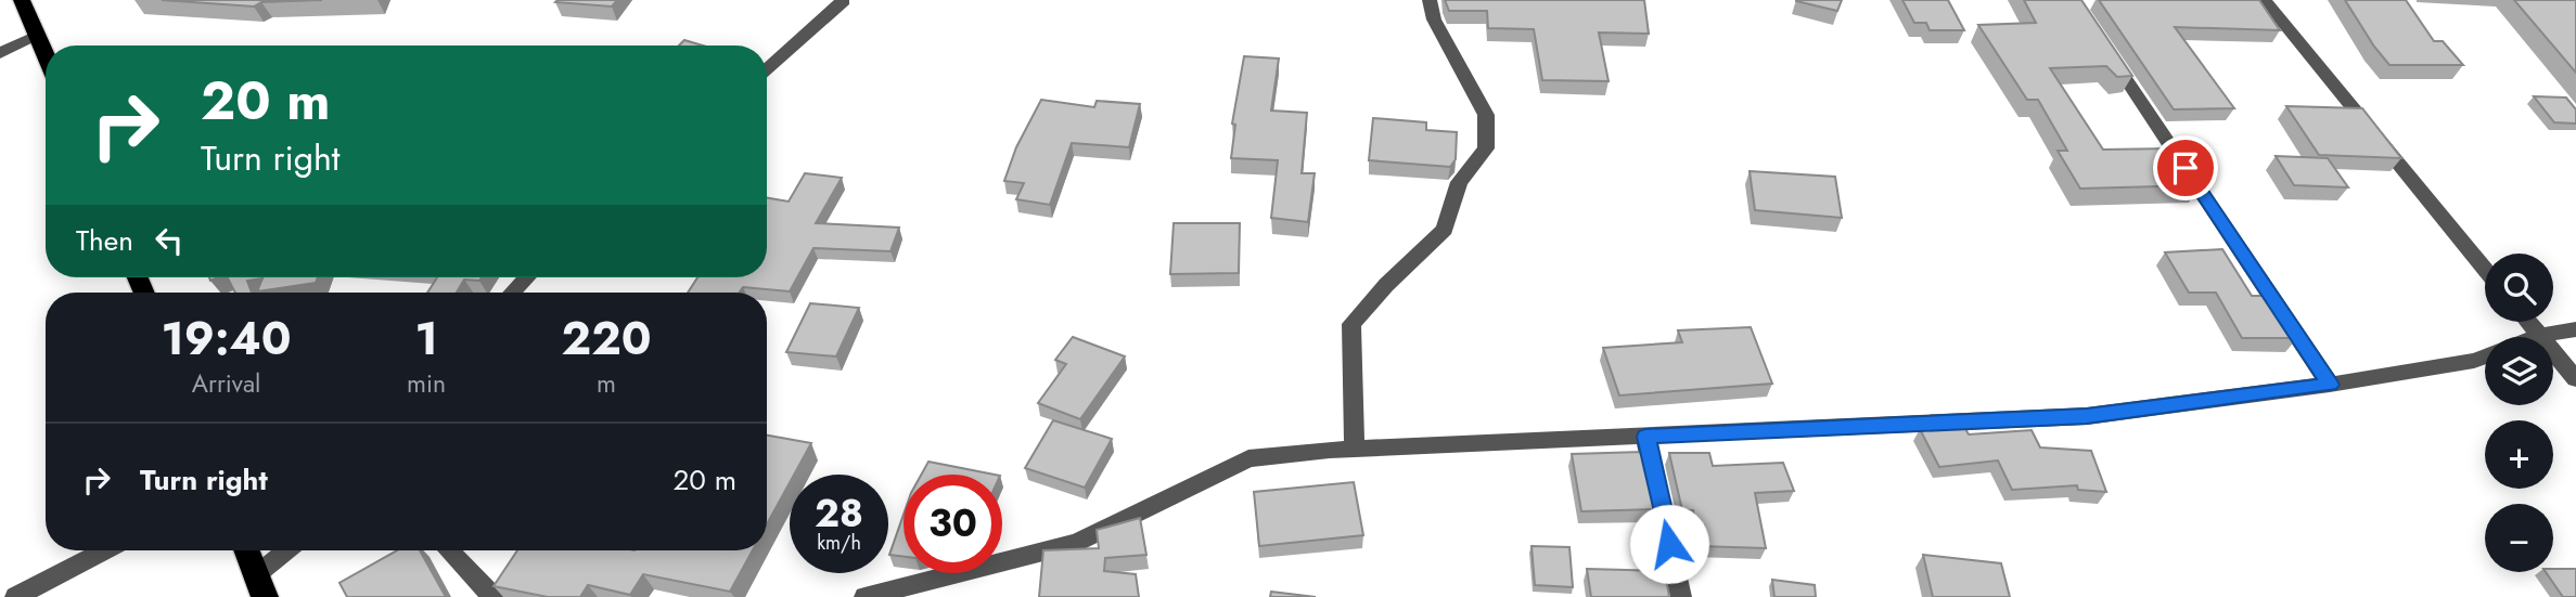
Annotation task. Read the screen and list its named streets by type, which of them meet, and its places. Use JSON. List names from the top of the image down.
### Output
{
  "page": {
    "turn": ["20 m", "Turn right"],
    "then": "Then",
    "map_buttons": ["+", "−"],
    "eta": [
      "19:40",
      "Arrival",
      "1",
      "min",
      "220",
      "m"
    ],
    "list": [
      {
        "name": "Turn right",
        "value": "20 m"
      }
    ],
    "speed": "28 km/h",
    "limit": "30"
  }
}
